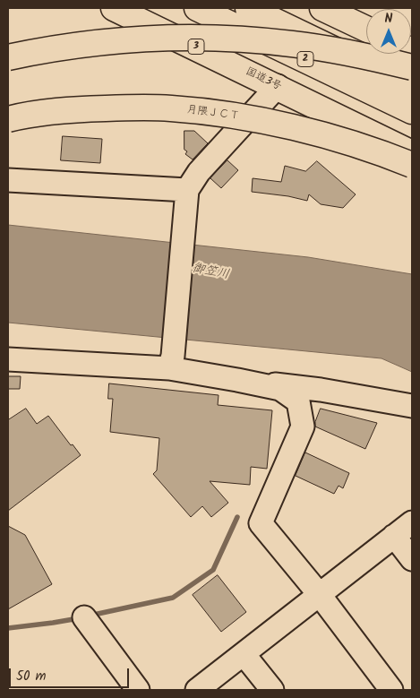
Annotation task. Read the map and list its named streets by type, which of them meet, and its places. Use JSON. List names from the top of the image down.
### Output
{
  "streets": {
    "highway": [
      "3",
      "2",
      "国道3号",
      "月隈ＪＣＴ"
    ]
  },
  "water": ["御笠川"],
  "scale_bar": "50 m",
  "north": "top"
}
